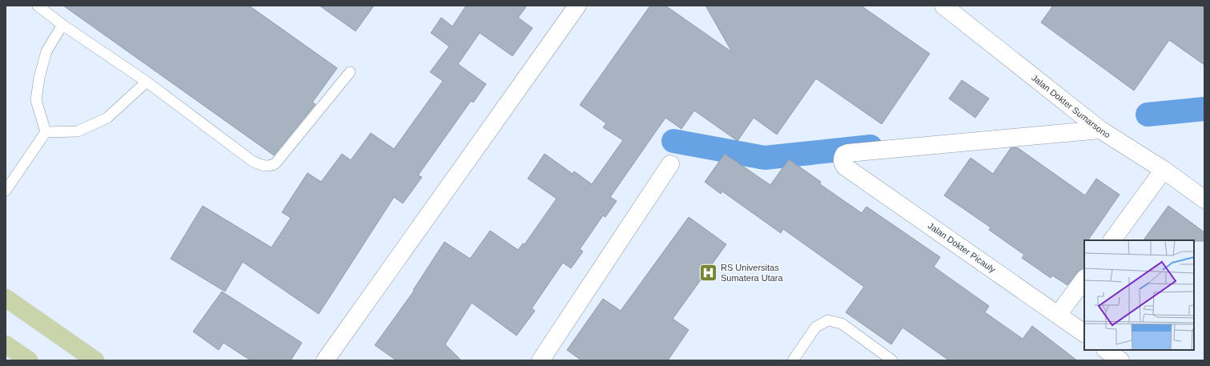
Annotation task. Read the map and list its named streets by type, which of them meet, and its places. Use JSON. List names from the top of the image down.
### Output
{
  "streets": {
    "street": ["Jalan Dokter Sumarsono", "Jalan Dokter Picauly"]
  },
  "crossings": [
    ["Jalan Dokter Sumarsono", "Jalan Dokter Picauly"]
  ],
  "places": {
    "hospital": ["RS Universitas Sumatera Utara"]
  }
}
